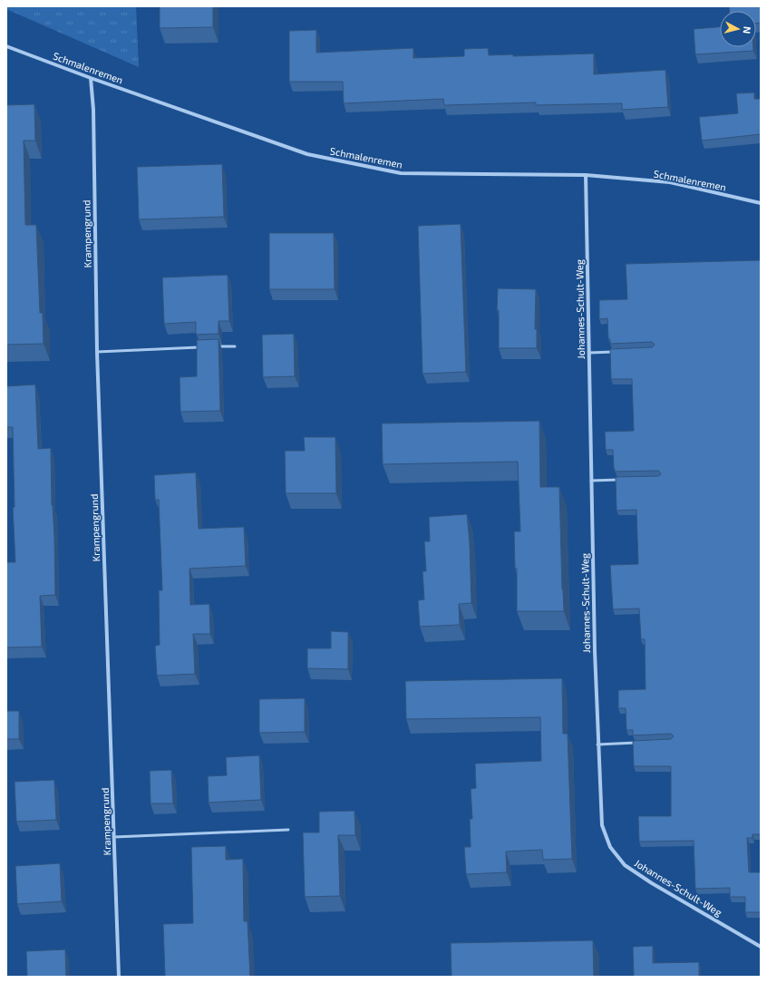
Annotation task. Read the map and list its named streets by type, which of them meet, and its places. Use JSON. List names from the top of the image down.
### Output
{
  "streets": {
    "street": ["Schmalenremen", "Krampengrund", "Johannes-Schult-Weg"]
  },
  "crossings": [
    ["Schmalenremen", "Krampengrund"],
    ["Schmalenremen", "Johannes-Schult-Weg"]
  ],
  "north": "right"
}
